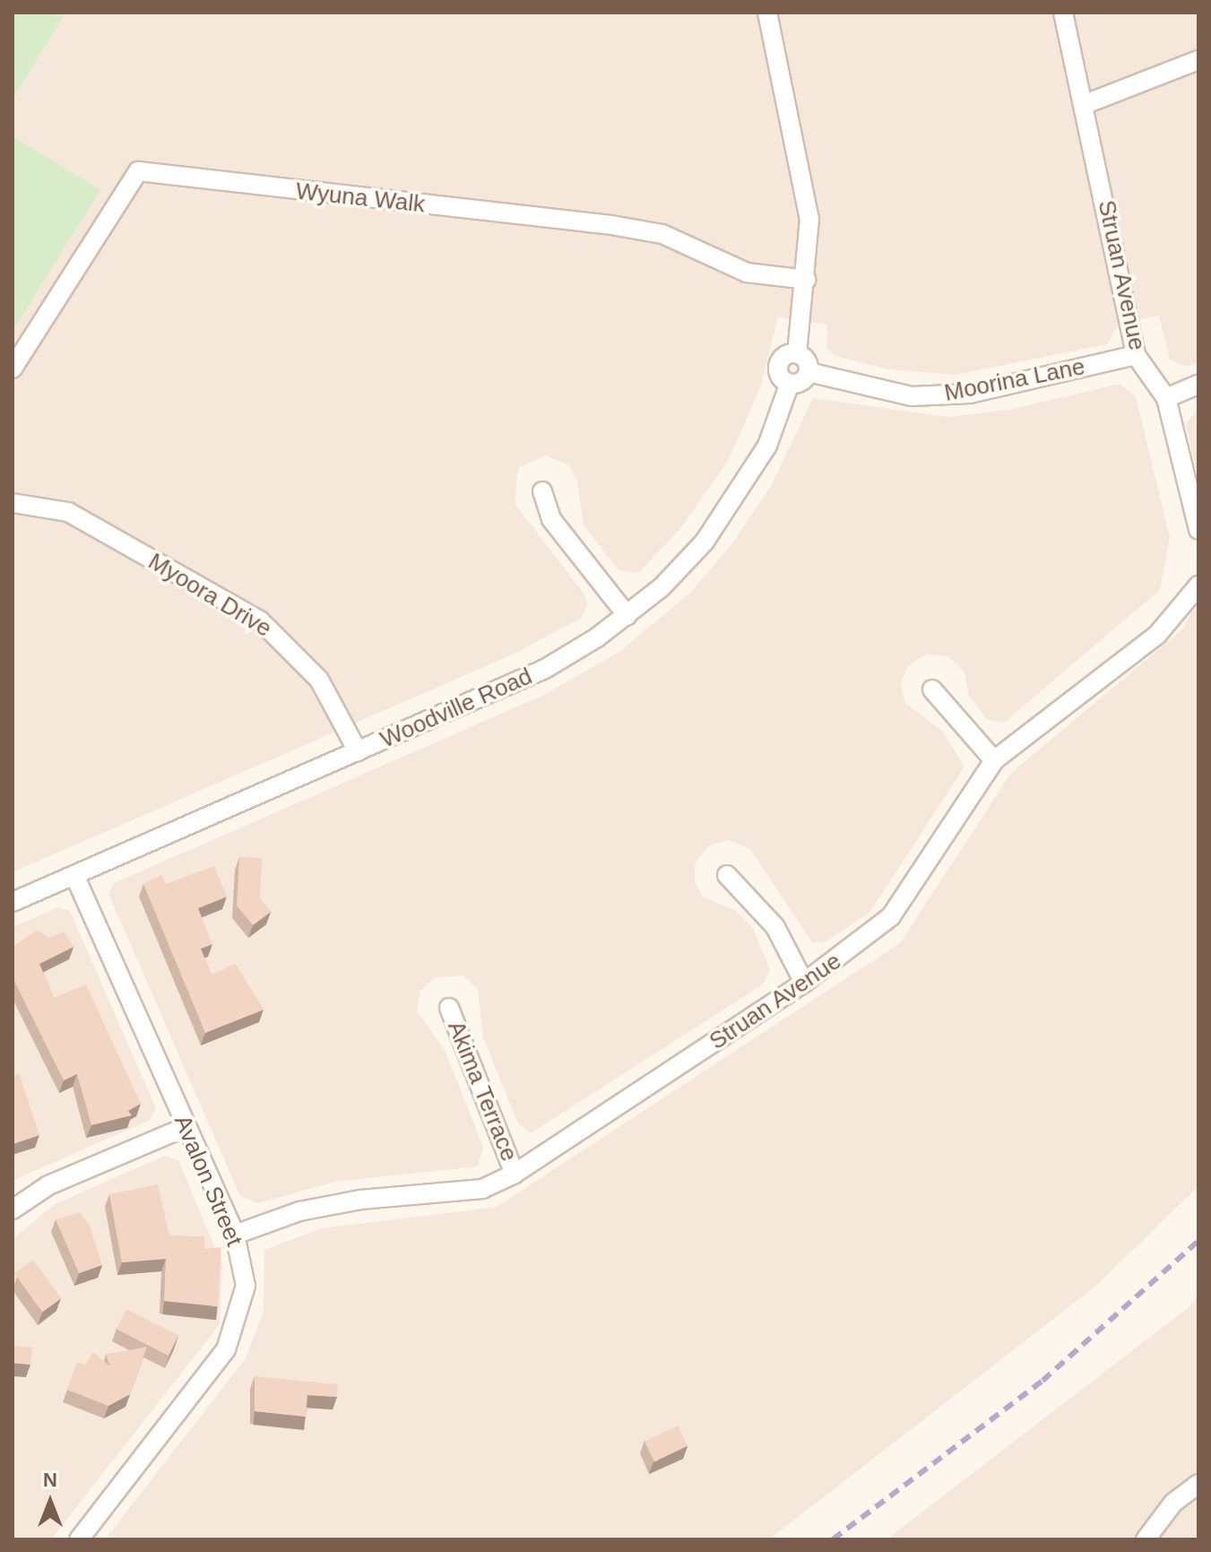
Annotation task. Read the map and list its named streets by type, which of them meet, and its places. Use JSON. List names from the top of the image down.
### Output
{
  "streets": {
    "street": [
      "Wyuna Walk",
      "Struan Avenue",
      "Moorina Lane",
      "Myoora Drive",
      "Woodville Road",
      "Akima Terrace",
      "Avalon Street"
    ]
  },
  "crossings": [
    ["Struan Avenue", "Moorina Lane"],
    ["Struan Avenue", "Akima Terrace"],
    ["Struan Avenue", "Avalon Street"],
    ["Myoora Drive", "Woodville Road"],
    ["Woodville Road", "Avalon Street"]
  ],
  "north": "top"
}
